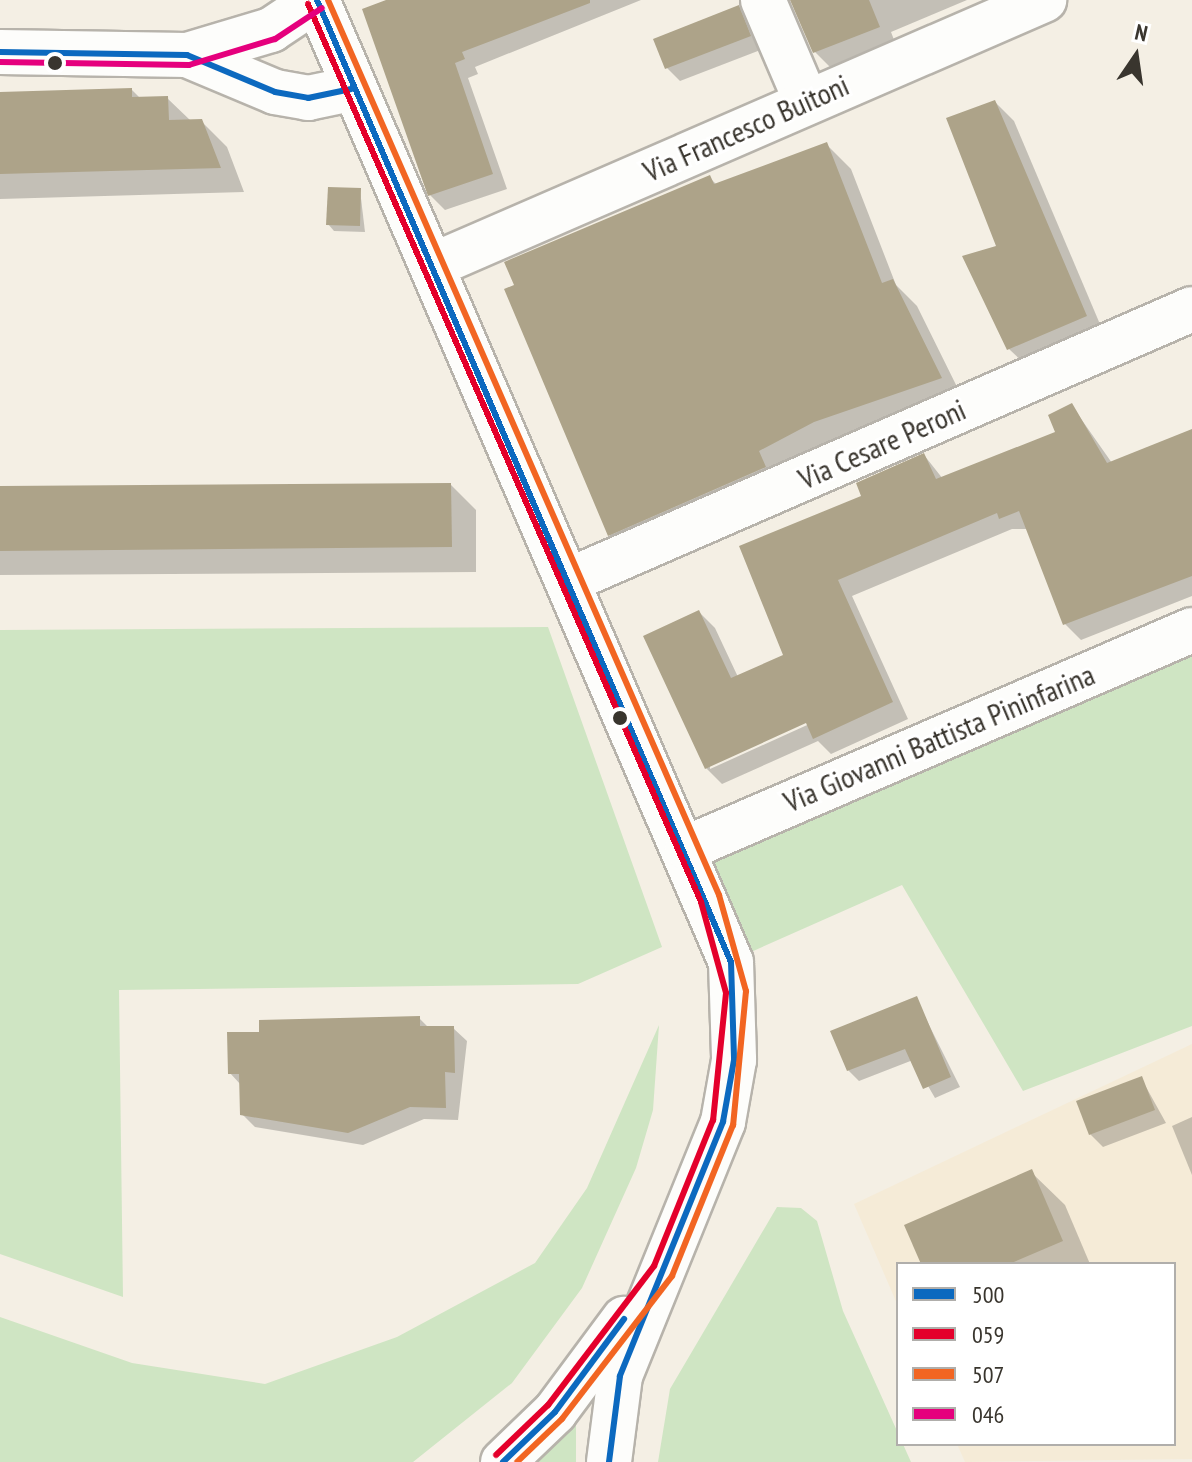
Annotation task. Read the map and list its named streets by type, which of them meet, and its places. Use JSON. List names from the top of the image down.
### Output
{
  "streets": {
    "street": ["Via Francesco Buitoni", "Via Cesare Peroni", "Via Giovanni Battista Pininfarina"]
  },
  "lines": [
    "transit line 500",
    "transit line 507",
    "transit line 059",
    "transit line 046"
  ],
  "legend": [
    "500",
    "059",
    "507",
    "046"
  ],
  "north": "top"
}
